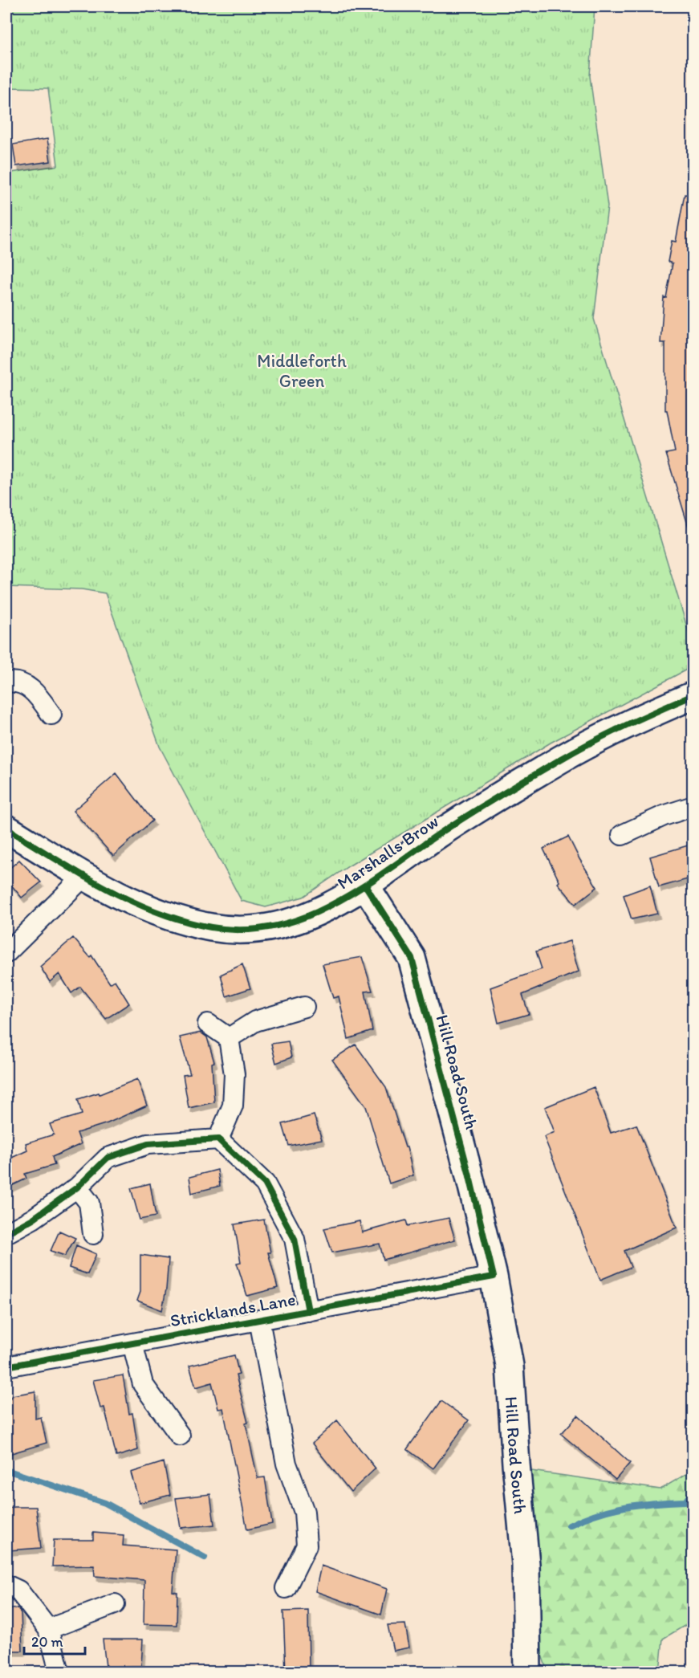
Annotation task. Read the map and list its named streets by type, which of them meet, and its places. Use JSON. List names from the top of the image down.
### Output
{
  "streets": {
    "street": ["Marshalls Brow", "Hill Road South", "Stricklands Lane"]
  },
  "crossings": [
    ["Marshalls Brow", "Hill Road South"],
    ["Hill Road South", "Stricklands Lane"]
  ],
  "parks": ["Middleforth Green"],
  "scale_bar": "20 m"
}
